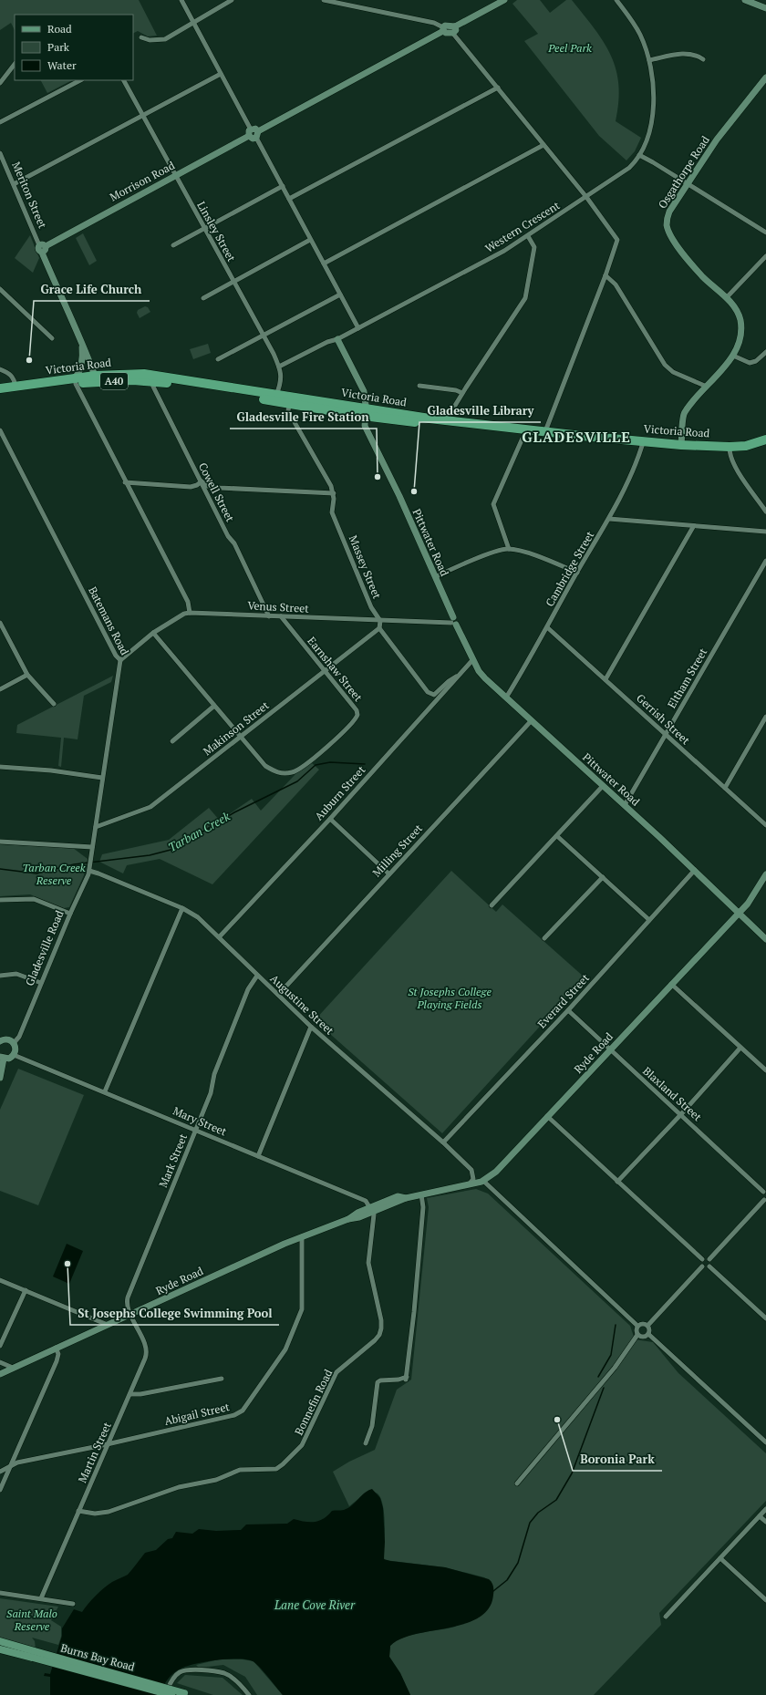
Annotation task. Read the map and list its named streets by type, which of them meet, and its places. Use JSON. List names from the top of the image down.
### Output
{
  "streets": {
    "highway": ["Victoria Road", "A40"],
    "main road": [
      "Osgathorpe Road",
      "Morrison Road",
      "Meriton Street",
      "Pittwater Road",
      "Ryde Road",
      "Burns Bay Road"
    ],
    "street": [
      "Western Crescent",
      "Linsley Street",
      "Cowell Street",
      "Massey Street",
      "Cambridge Street",
      "Venus Street",
      "Batemans Road",
      "Earnshaw Street",
      "Eltham Street",
      "Gerrish Street",
      "Makinson Street",
      "Auburn Street",
      "Milling Street",
      "Gladesville Road",
      "Everard Street",
      "Augustine Street",
      "Blaxland Street",
      "Mary Street",
      "Mark Street",
      "Bonnefin Road",
      "Abigail Street",
      "Martin Street"
    ]
  },
  "crossings": [
    ["Osgathorpe Road", "Victoria Road"],
    ["Morrison Road", "Meriton Street"],
    ["Morrison Road", "Linsley Street"],
    ["Meriton Street", "Victoria Road"],
    ["Western Crescent", "Linsley Street"],
    ["Western Crescent", "Pittwater Road"],
    ["Linsley Street", "Victoria Road"],
    ["Victoria Road", "Cowell Street"],
    ["Victoria Road", "Pittwater Road"],
    ["Victoria Road", "Massey Street"],
    ["Victoria Road", "Cambridge Street"],
    ["Cowell Street", "Venus Street"],
    ["Pittwater Road", "Cambridge Street"],
    ["Pittwater Road", "Venus Street"],
    ["Pittwater Road", "Eltham Street"],
    ["Pittwater Road", "Auburn Street"],
    ["Pittwater Road", "Milling Street"],
    ["Pittwater Road", "Everard Street"],
    ["Pittwater Road", "Ryde Road"],
    ["Massey Street", "Venus Street"],
    ["Cambridge Street", "Gerrish Street"],
    ["Venus Street", "Batemans Road"],
    ["Venus Street", "Earnshaw Street"],
    ["Batemans Road", "Makinson Street"],
    ["Batemans Road", "Gladesville Road"],
    ["Earnshaw Street", "Makinson Street"],
    ["Eltham Street", "Gerrish Street"],
    ["Auburn Street", "Augustine Street"],
    ["Milling Street", "Augustine Street"],
    ["Gladesville Road", "Augustine Street"],
    ["Everard Street", "Augustine Street"],
    ["Everard Street", "Blaxland Street"],
    ["Augustine Street", "Ryde Road"],
    ["Augustine Street", "Mark Street"],
    ["Ryde Road", "Blaxland Street"],
    ["Ryde Road", "Mary Street"],
    ["Ryde Road", "Mark Street"],
    ["Ryde Road", "Bonnefin Road"],
    ["Ryde Road", "Abigail Street"],
    ["Ryde Road", "Martin Street"],
    ["Mary Street", "Mark Street"],
    ["Mary Street", "Bonnefin Road"],
    ["Mark Street", "Martin Street"],
    ["Bonnefin Road", "Martin Street"],
    ["Abigail Street", "Martin Street"]
  ],
  "districts": ["GLADESVILLE"],
  "water": ["Tarban Creek", "Lane Cove River"],
  "parks": [
    "Peel Park",
    "Tarban Creek Reserve",
    "St Josephs College Playing Fields",
    "Saint Malo Reserve"
  ],
  "places": [
    "Grace Life Church",
    "Gladesville Fire Station",
    "Gladesville Library",
    "St Josephs College Swimming Pool",
    "Boronia Park"
  ],
  "legend": ["Road", "Park", "Water"]
}
